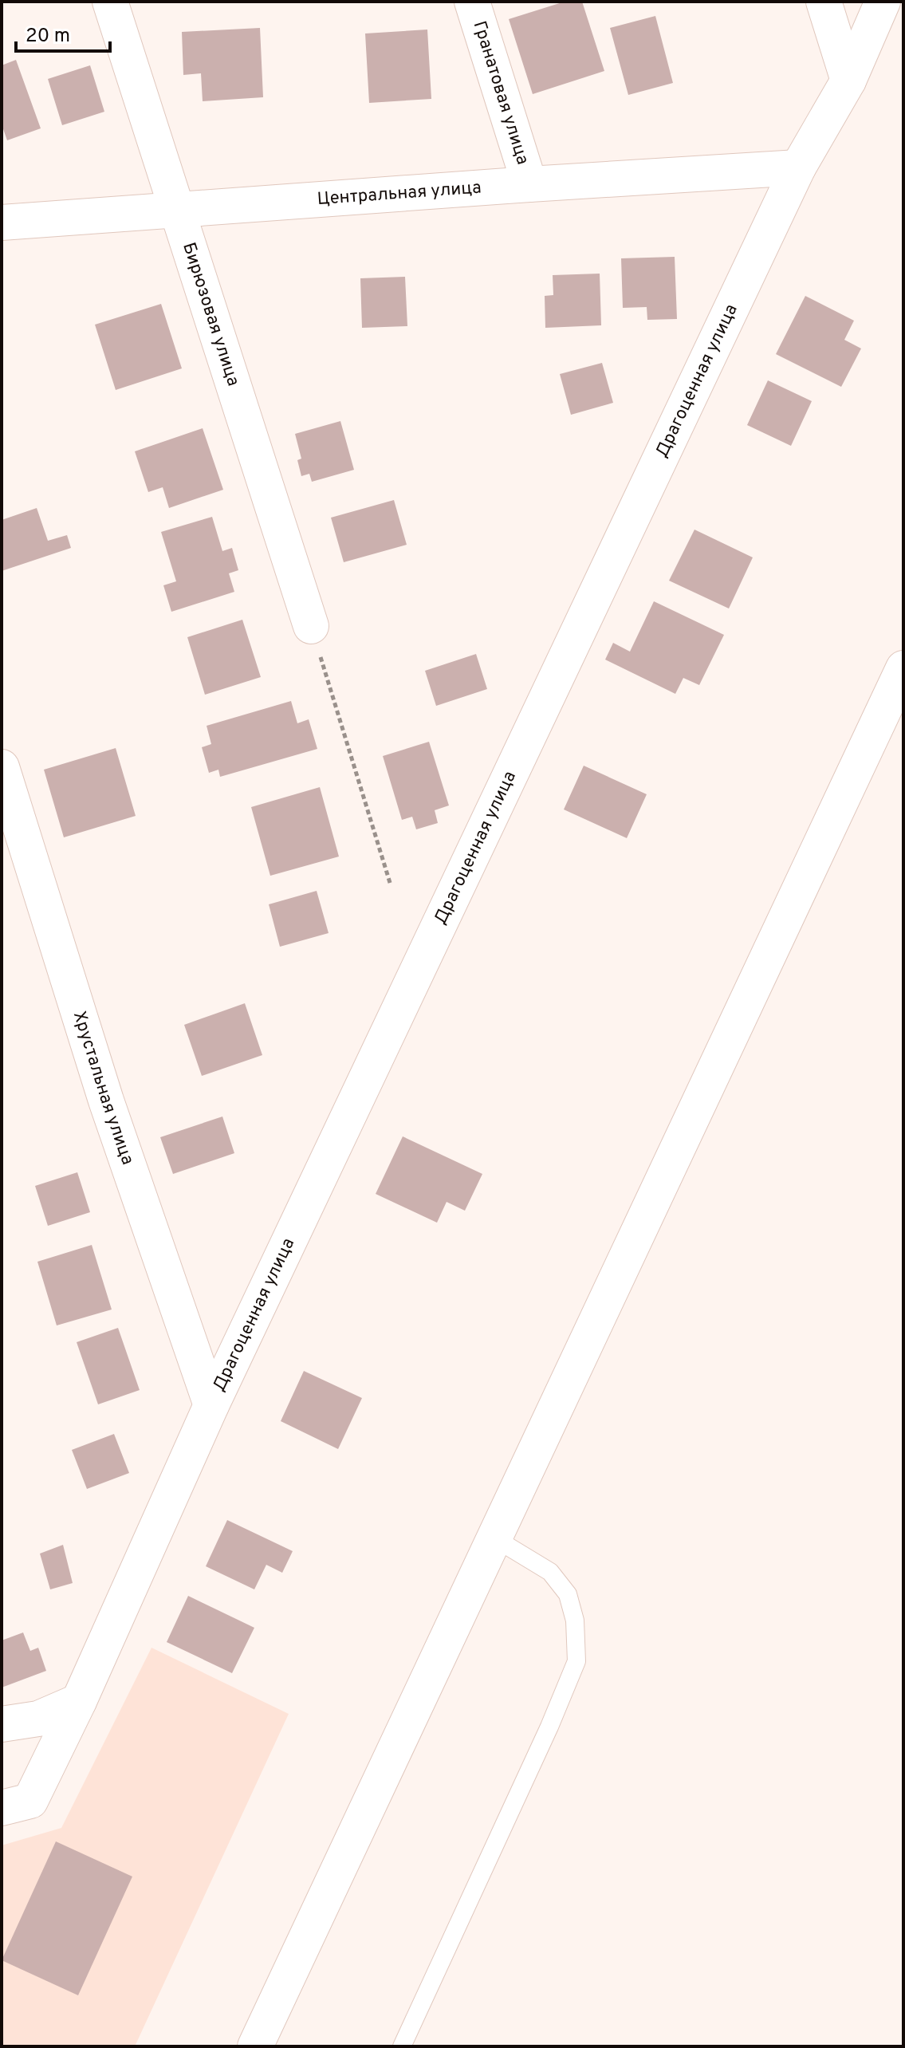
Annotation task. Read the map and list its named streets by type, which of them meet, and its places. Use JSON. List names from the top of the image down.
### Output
{
  "streets": {
    "street": [
      "Гранатовая улица",
      "Центральная улица",
      "Бирюзовая улица",
      "Драгоценная улица",
      "Хрустальная улица"
    ]
  },
  "crossings": [
    ["Гранатовая улица", "Центральная улица"],
    ["Центральная улица", "Бирюзовая улица"],
    ["Центральная улица", "Драгоценная улица"],
    ["Драгоценная улица", "Хрустальная улица"]
  ],
  "scale_bar": "20 m"
}
